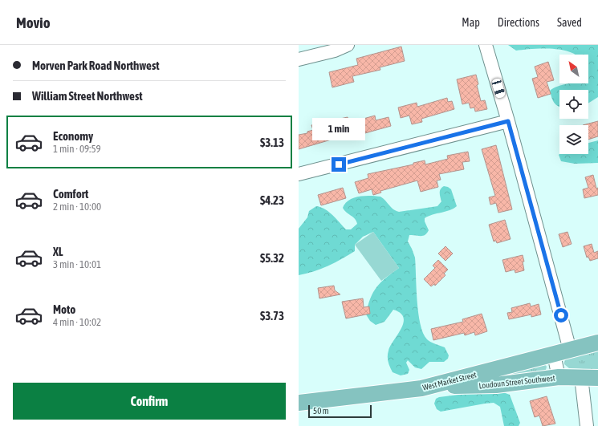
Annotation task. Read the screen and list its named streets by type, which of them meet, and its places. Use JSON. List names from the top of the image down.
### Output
{
  "streets": {
    "main road": ["West Market Street", "Loudoun Street Southwest"]
  },
  "crossings": [
    ["West Market Street", "Loudoun Street Southwest"]
  ],
  "scale_bar": "50 m",
  "north": "top left",
  "page": {
    "header": "Movio",
    "nav": ["Map", "Directions", "Saved"],
    "banner": ["Morven Park Road Northwest", "William Street Northwest"],
    "list": [
      {
        "name": "Economy",
        "note": "1 min · 09:59",
        "value": "$3.13"
      },
      {
        "name": "Comfort",
        "note": "2 min · 10:00",
        "value": "$4.23"
      },
      {
        "name": "XL",
        "note": "3 min · 10:01",
        "value": "$5.32"
      },
      {
        "name": "Moto",
        "note": "4 min · 10:02",
        "value": "$3.73"
      }
    ],
    "bubble": "1 min",
    "buttons": "Confirm",
    "scale": "50 m"
  }
}
